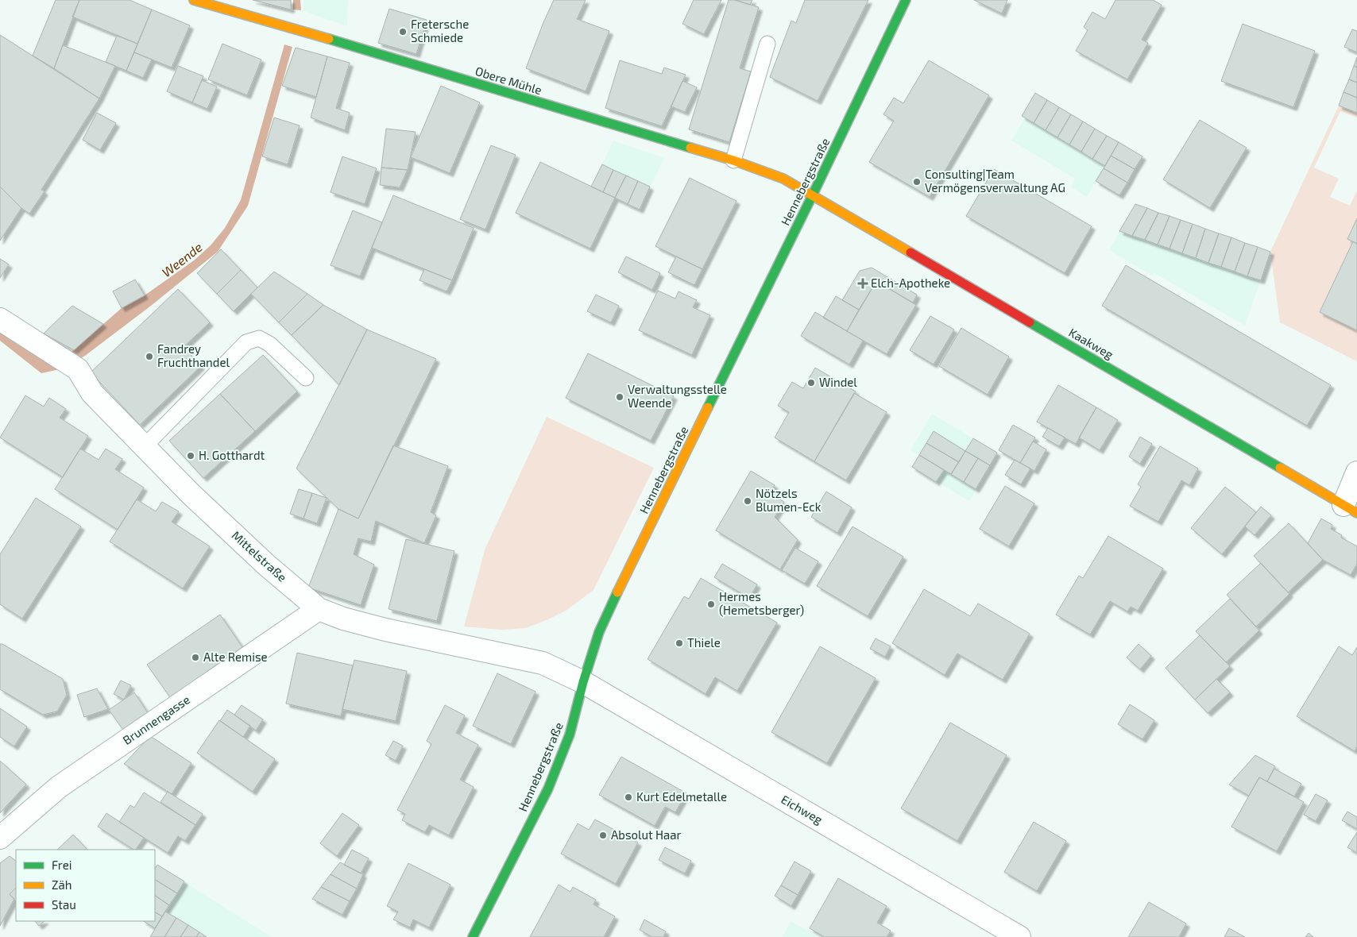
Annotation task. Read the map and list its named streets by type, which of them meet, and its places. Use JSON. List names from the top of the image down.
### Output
{
  "streets": {
    "street": [
      "Obere Mühle",
      "Hennebergstraße",
      "Kaakweg",
      "Mittelstraße",
      "Brunnengasse",
      "Eichweg"
    ]
  },
  "crossings": [
    ["Obere Mühle", "Hennebergstraße"],
    ["Obere Mühle", "Kaakweg"],
    ["Hennebergstraße", "Kaakweg"],
    ["Hennebergstraße", "Mittelstraße"],
    ["Hennebergstraße", "Eichweg"],
    ["Mittelstraße", "Brunnengasse"],
    ["Mittelstraße", "Eichweg"]
  ],
  "water": ["Weende"],
  "places": {
    "other": [
      "Fretersche Schmiede",
      "Consulting|Team Vermögensverwaltung AG",
      "Fandrey Fruchthandel",
      "Windel",
      "Verwaltungsstelle Weende",
      "H. Gotthardt",
      "Nötzels Blumen-Eck",
      "Hermes (Hemetsberger)",
      "Thiele",
      "Alte Remise",
      "Kurt Edelmetalle",
      "Absolut Haar"
    ],
    "health": ["Elch-Apotheke"]
  },
  "legend": ["Frei", "Zäh", "Stau"]
}
